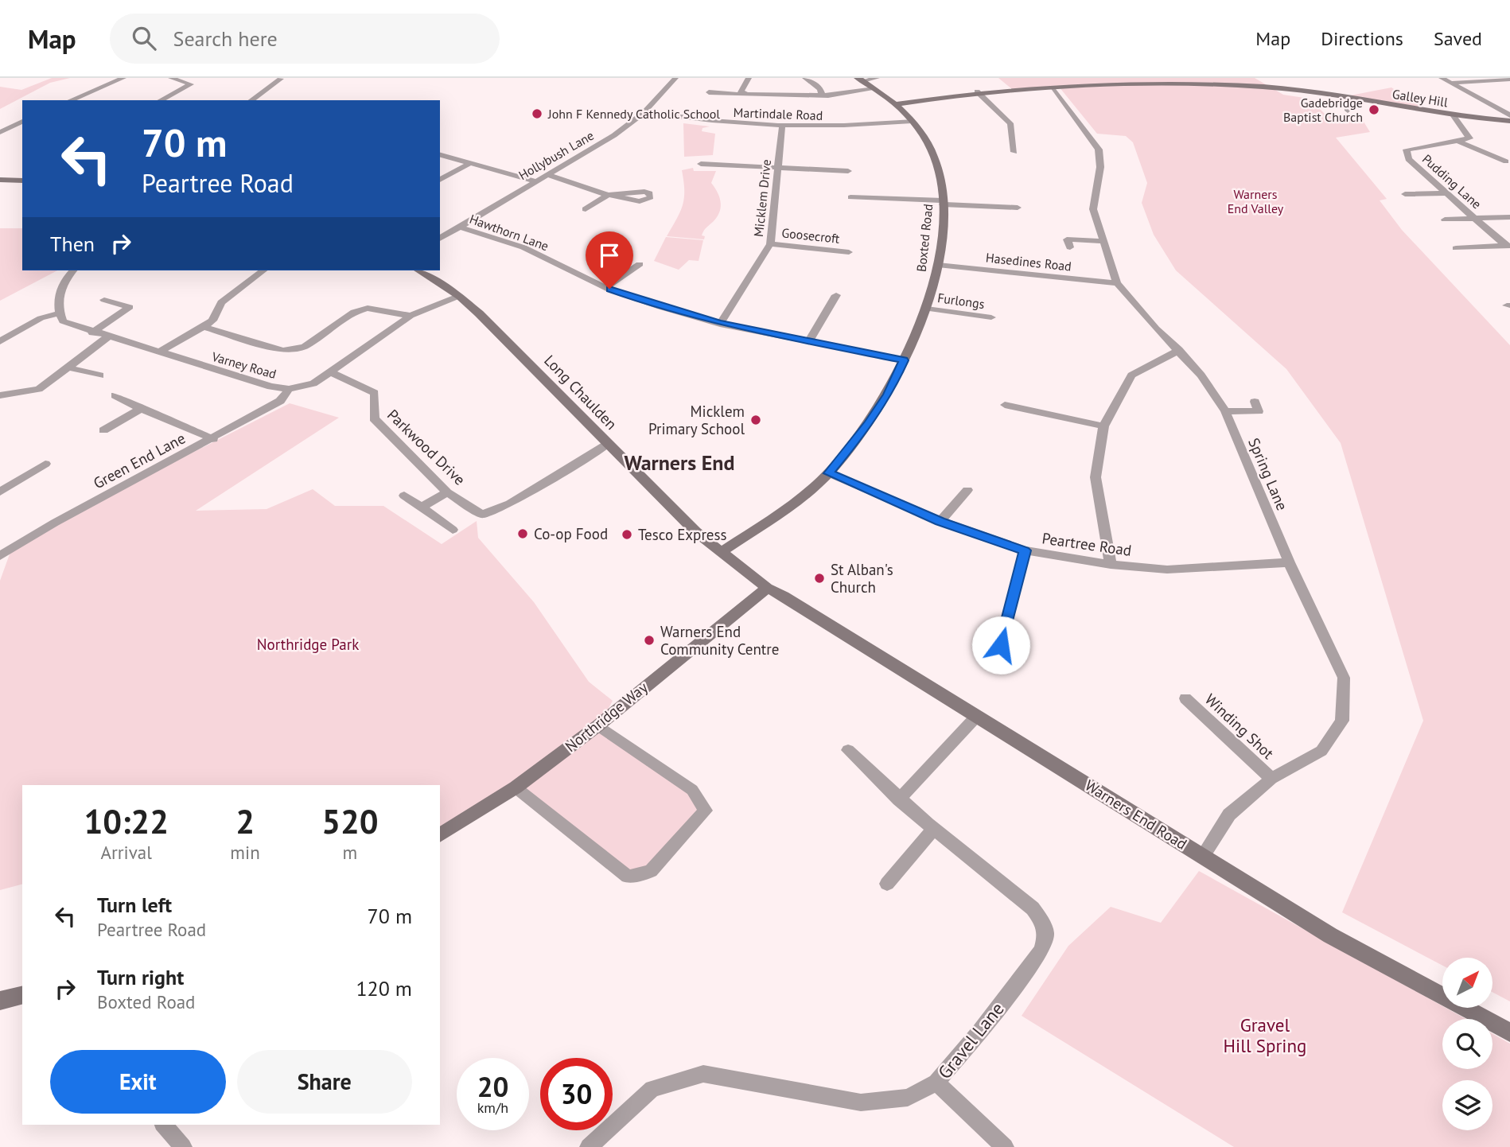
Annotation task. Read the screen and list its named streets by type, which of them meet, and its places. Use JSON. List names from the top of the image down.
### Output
{
  "streets": {
    "street": [
      "Galley Hill",
      "Martindale Road",
      "Hollybush Lane",
      "Pudding Lane",
      "Micklem Drive",
      "Hawthorn Lane",
      "Goosecroft",
      "Boxted Road",
      "Hasedines Road",
      "Furlongs",
      "Varney Road",
      "Long Chaulden",
      "Parkwood Drive",
      "Green End Lane",
      "Spring Lane",
      "Peartree Road",
      "Northridge Way",
      "Winding Shot",
      "Warners End Road",
      "Gravel Lane"
    ]
  },
  "crossings": [
    ["Galley Hill", "Boxted Road"],
    ["Galley Hill", "Spring Lane"],
    ["Martindale Road", "Hollybush Lane"],
    ["Martindale Road", "Micklem Drive"],
    ["Martindale Road", "Boxted Road"],
    ["Hollybush Lane", "Hawthorn Lane"],
    ["Micklem Drive", "Hawthorn Lane"],
    ["Micklem Drive", "Goosecroft"],
    ["Hawthorn Lane", "Boxted Road"],
    ["Boxted Road", "Hasedines Road"],
    ["Boxted Road", "Furlongs"],
    ["Boxted Road", "Long Chaulden"],
    ["Boxted Road", "Peartree Road"],
    ["Hasedines Road", "Spring Lane"],
    ["Varney Road", "Long Chaulden"],
    ["Varney Road", "Parkwood Drive"],
    ["Varney Road", "Green End Lane"],
    ["Long Chaulden", "Parkwood Drive"],
    ["Long Chaulden", "Northridge Way"],
    ["Long Chaulden", "Warners End Road"],
    ["Spring Lane", "Peartree Road"],
    ["Spring Lane", "Winding Shot"],
    ["Spring Lane", "Warners End Road"],
    ["Northridge Way", "Warners End Road"]
  ],
  "districts": ["Warners End"],
  "parks": ["Warners End Valley", "Northridge Park", "Gravel Hill Spring"],
  "places": [
    "Gadebridge Baptist Church",
    "John F Kennedy Catholic School",
    "Micklem Primary School",
    "Co-op Food",
    "Tesco Express",
    "St Alban's Church",
    "Warners End Community Centre"
  ],
  "north": "top right",
  "page": {
    "header": "Map",
    "search": "Search here",
    "nav": ["Map", "Directions", "Saved"],
    "turn": ["70 m", "Peartree Road"],
    "then": "Then",
    "eta": [
      "10:22",
      "Arrival",
      "2",
      "min",
      "520",
      "m"
    ],
    "list": [
      {
        "name": "Turn left",
        "note": "Peartree Road",
        "value": "70 m"
      },
      {
        "name": "Turn right",
        "note": "Boxted Road",
        "value": "120 m"
      }
    ],
    "buttons": ["Exit", "Share"],
    "speed": "20 km/h",
    "limit": "30"
  }
}
